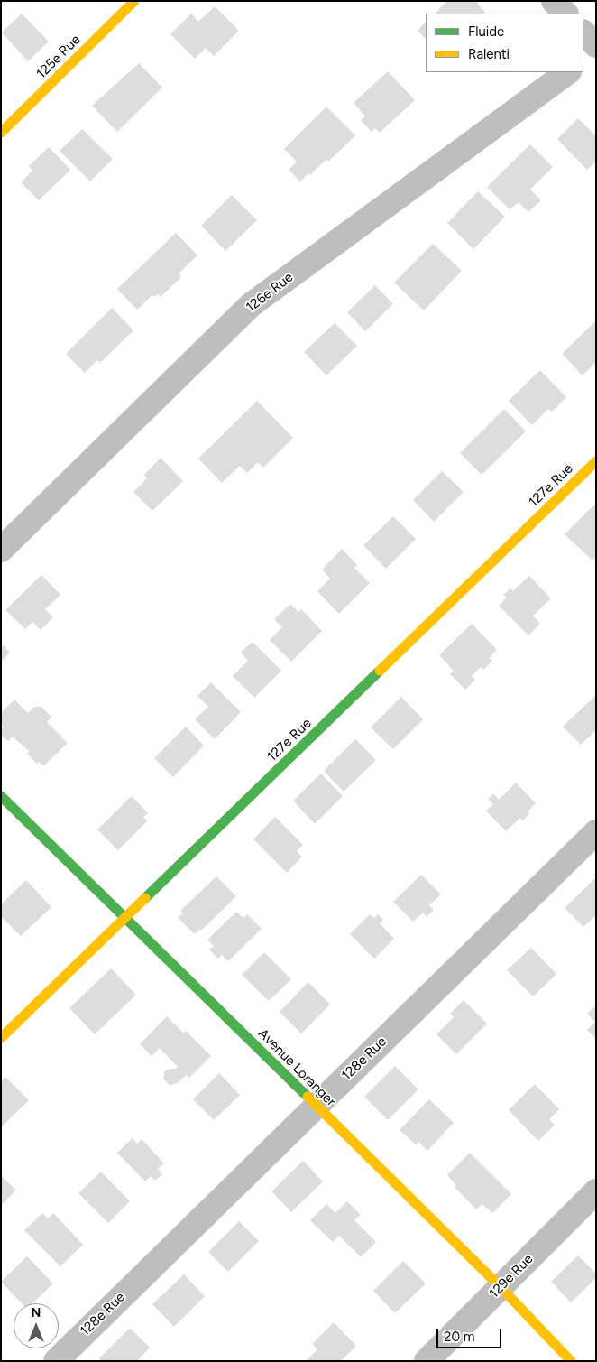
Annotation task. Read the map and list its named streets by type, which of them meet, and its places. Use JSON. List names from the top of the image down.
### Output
{
  "streets": {
    "street": [
      "125e Rue",
      "126e Rue",
      "127e Rue",
      "128e Rue",
      "Avenue Loranger",
      "129e Rue"
    ]
  },
  "crossings": [
    ["127e Rue", "Avenue Loranger"],
    ["128e Rue", "Avenue Loranger"],
    ["Avenue Loranger", "129e Rue"]
  ],
  "legend": ["Fluide", "Ralenti"],
  "scale_bar": "20 m",
  "north": "top"
}
